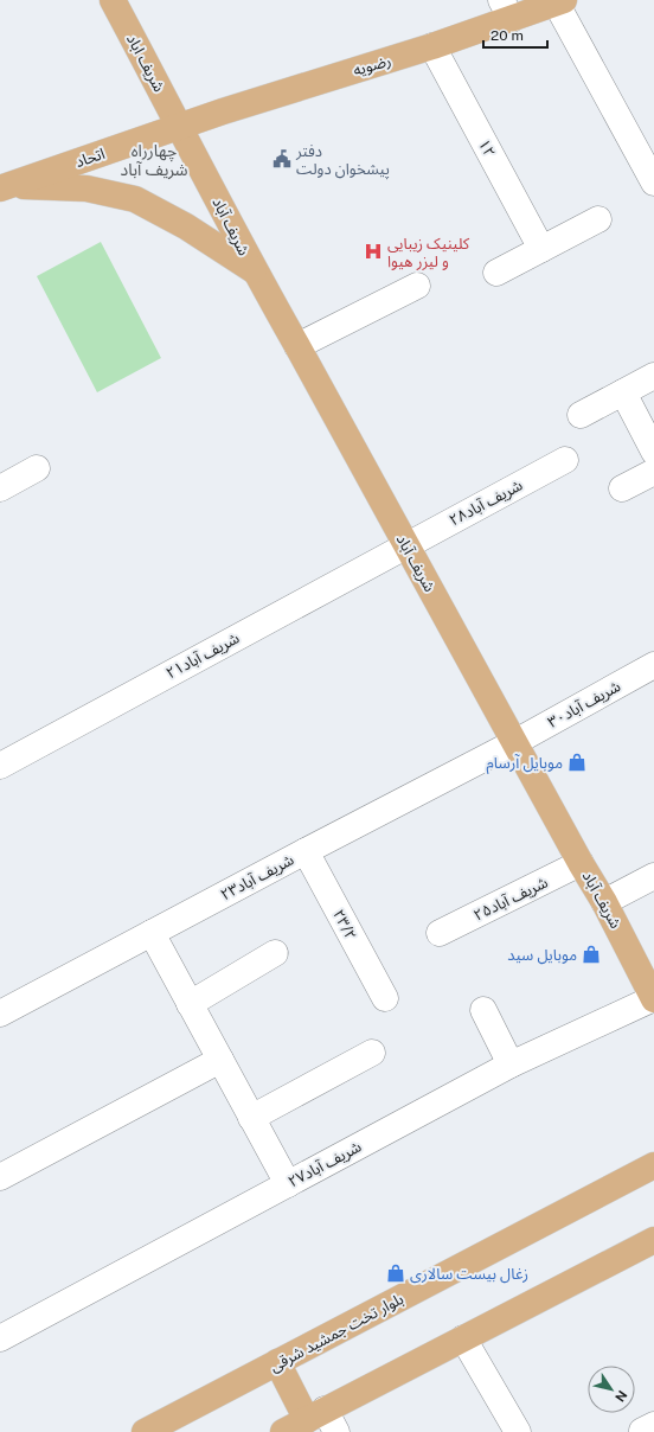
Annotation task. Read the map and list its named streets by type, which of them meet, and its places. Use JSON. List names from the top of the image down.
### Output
{
  "streets": {
    "main road": [
      "شریف اباد",
      "رضویه",
      "اتحاد",
      "شریف آباد",
      "بلوار تخت جمشید شرقی"
    ],
    "street": [
      "۱۲",
      "شریف آباد۲۸",
      "شریف آباد۲۱",
      "شریف آباد۳۰",
      "شریف آباد۲۳",
      "شریف آباد۲۵",
      "۲۳/۲",
      "شریف آباد۲۷"
    ]
  },
  "crossings": [
    ["شریف اباد", "رضویه"],
    ["شریف اباد", "اتحاد"],
    ["شریف اباد", "شریف آباد"],
    ["رضویه", "۱۲"],
    ["رضویه", "اتحاد"],
    ["رضویه", "شریف آباد"],
    ["اتحاد", "شریف آباد"],
    ["شریف آباد", "شریف آباد۲۸"],
    ["شریف آباد", "شریف آباد۲۱"],
    ["شریف آباد", "شریف آباد۳۰"],
    ["شریف آباد", "شریف آباد۲۳"],
    ["شریف آباد", "شریف آباد۲۵"],
    ["شریف آباد", "شریف آباد۲۷"],
    ["شریف آباد۲۸", "شریف آباد۲۱"],
    ["شریف آباد۳۰", "شریف آباد۲۳"],
    ["شریف آباد۲۳", "۲۳/۲"]
  ],
  "districts": ["چهارراه شریف آباد"],
  "places": {
    "public building": ["دفتر پیشخوان دولت"],
    "hospital": ["کلینیک زیبایی و لیزر هیوا"],
    "shop": ["موبایل آرسام", "موبایل سید", "زغال بیست سالاری"]
  },
  "scale_bar": "20 m",
  "north": "bottom right"
}
